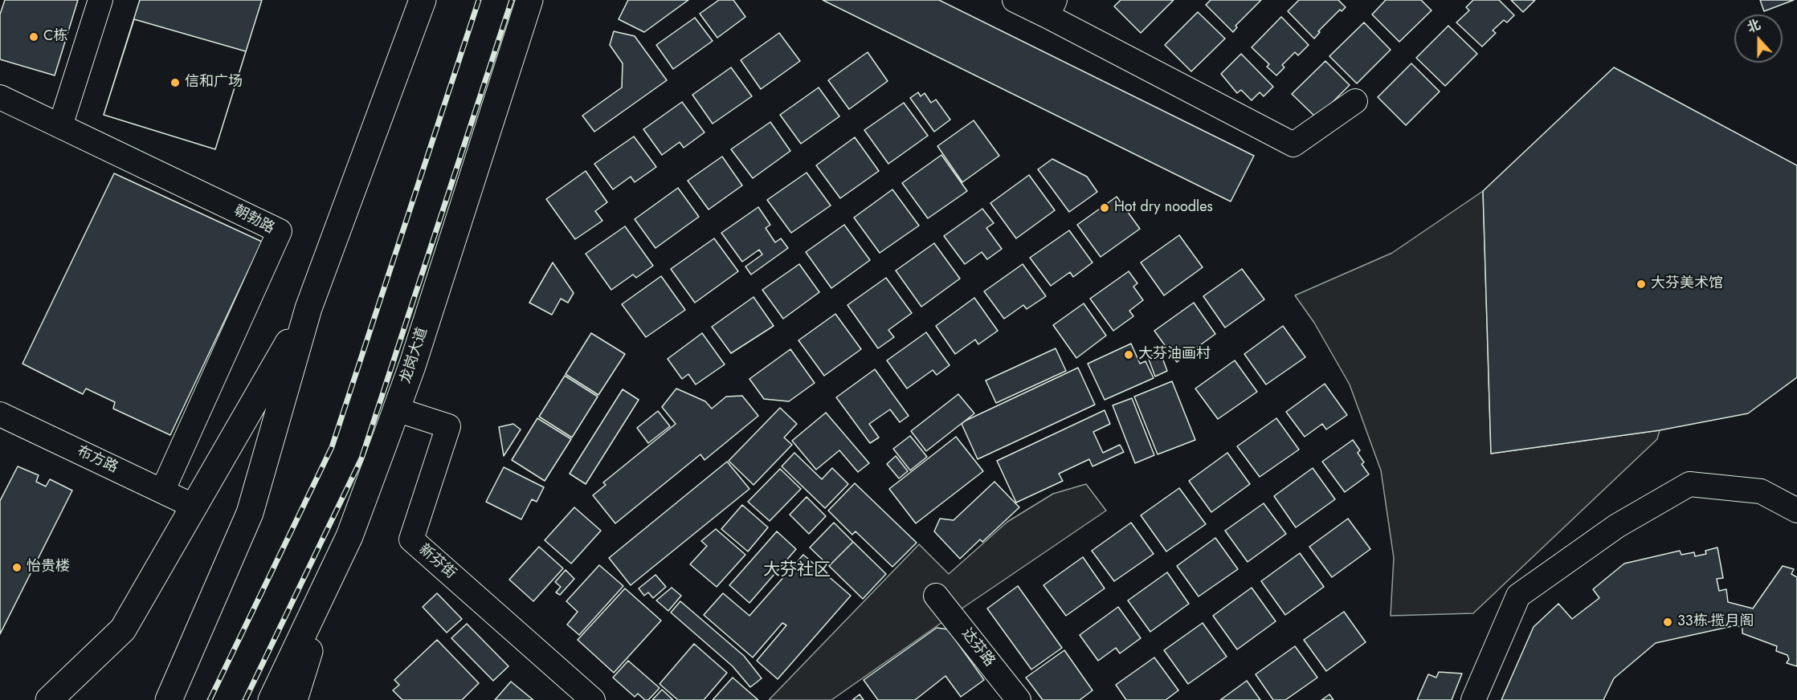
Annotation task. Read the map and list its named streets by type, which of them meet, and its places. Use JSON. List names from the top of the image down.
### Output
{
  "streets": {
    "highway": ["龙岗大道"],
    "street": [
      "朝勃路",
      "布方路",
      "新芬街",
      "达芬路"
    ]
  },
  "crossings": [
    ["朝勃路", "布方路"],
    ["龙岗大道", "新芬街"]
  ],
  "districts": ["大芬社区"],
  "places": [
    "C栋",
    "信和广场",
    "Hot dry noodles",
    "大芬美术馆",
    "大芬油画村",
    "怡贵楼",
    "33栋-揽月阁"
  ],
  "north": "top"
}
